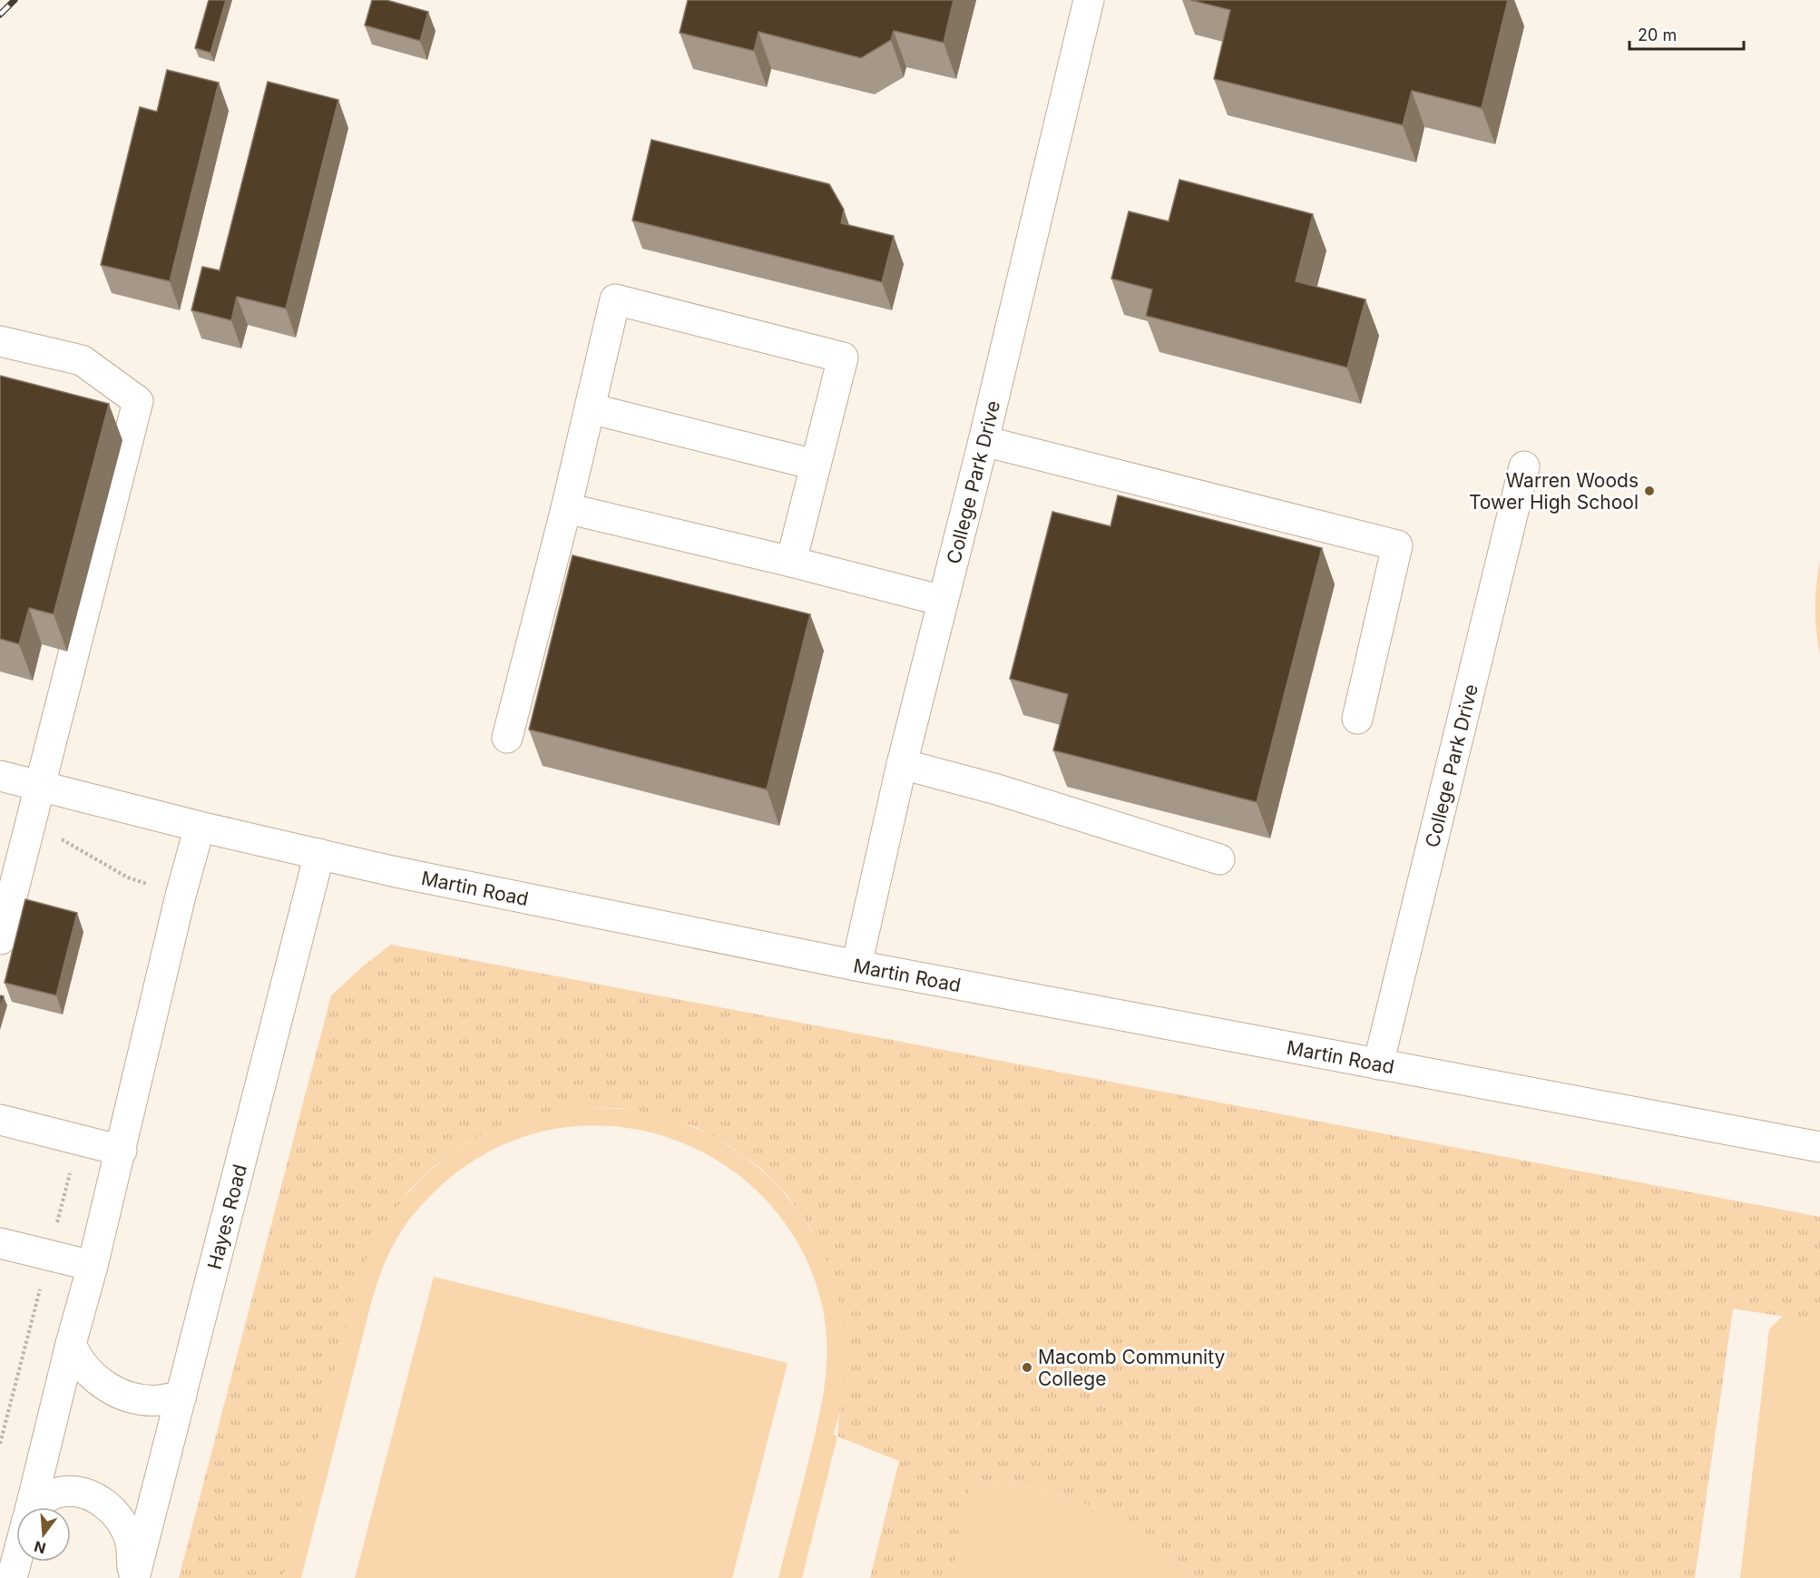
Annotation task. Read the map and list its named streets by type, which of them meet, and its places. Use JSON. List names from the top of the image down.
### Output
{
  "streets": {
    "street": ["College Park Drive", "Martin Road", "Hayes Road"]
  },
  "crossings": [
    ["College Park Drive", "Martin Road"],
    ["Martin Road", "Hayes Road"]
  ],
  "places": ["Warren Woods Tower High School", "Macomb Community College"],
  "scale_bar": "20 m",
  "north": "bottom"
}
